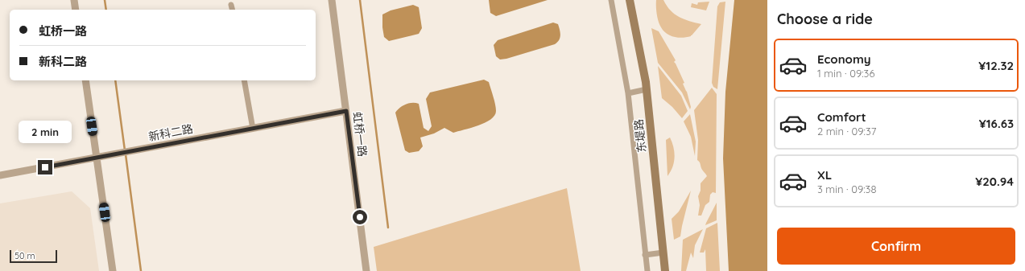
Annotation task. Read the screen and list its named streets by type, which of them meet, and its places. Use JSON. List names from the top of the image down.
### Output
{
  "streets": {
    "main road": ["东堤路"],
    "street": ["新科二路", "虹桥一路"]
  },
  "crossings": [
    ["新科二路", "虹桥一路"]
  ],
  "scale_bar": "50 m",
  "page": {
    "heading": "Choose a ride",
    "banner": ["虹桥一路", "新科二路"],
    "list": [
      {
        "name": "Economy",
        "note": "1 min · 09:36",
        "value": "¥12.32"
      },
      {
        "name": "Comfort",
        "note": "2 min · 09:37",
        "value": "¥16.63"
      },
      {
        "name": "XL",
        "note": "3 min · 09:38",
        "value": "¥20.94"
      }
    ],
    "bubble": "2 min",
    "buttons": "Confirm",
    "scale": "50 m"
  }
}
